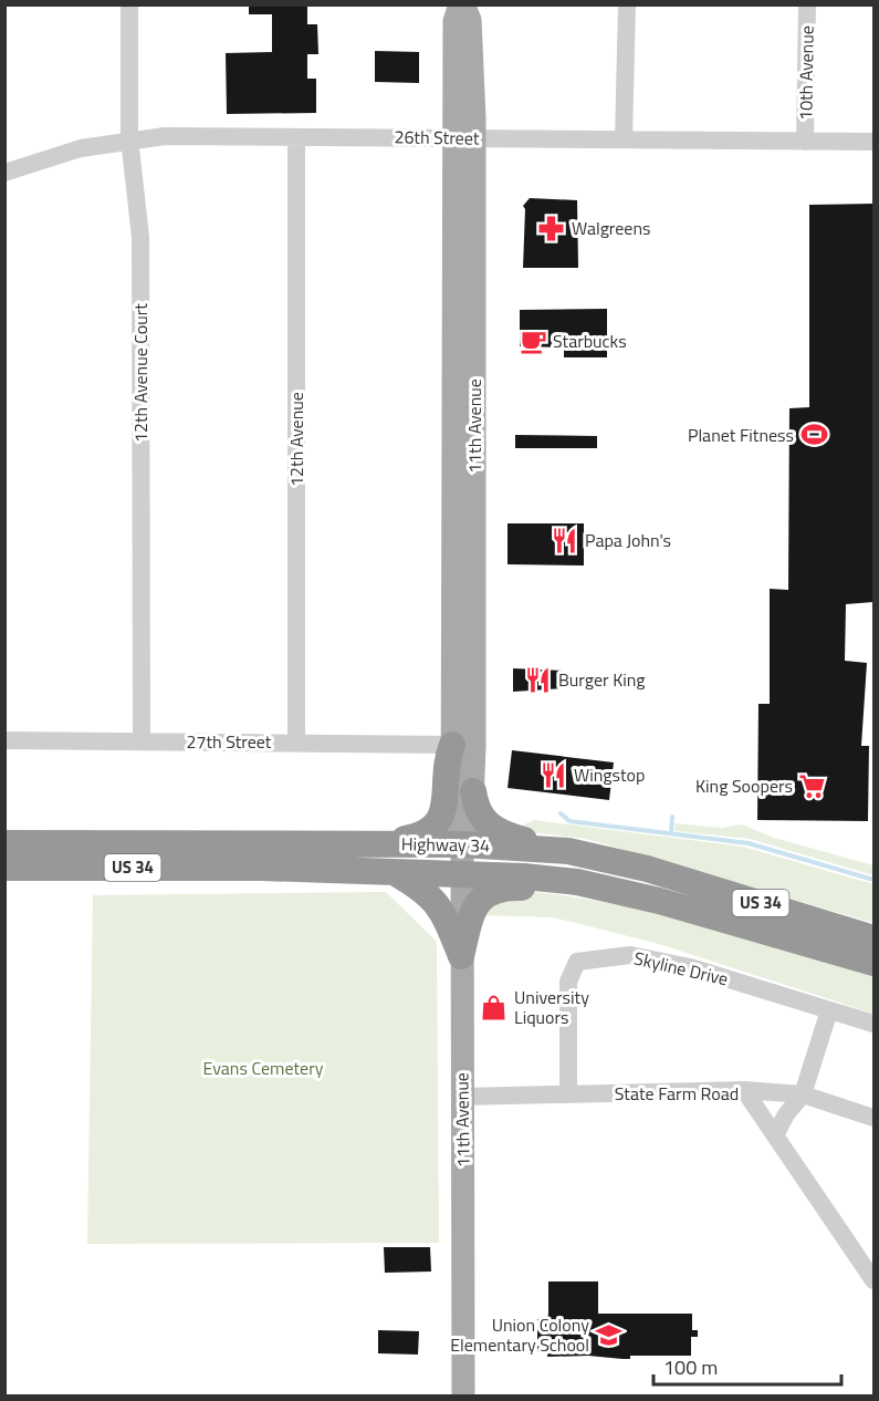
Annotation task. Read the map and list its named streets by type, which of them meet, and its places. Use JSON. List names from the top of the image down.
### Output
{
  "streets": {
    "highway": ["Highway 34", "US 34"],
    "main road": ["11th Avenue"],
    "street": [
      "10th Avenue",
      "26th Street",
      "12th Avenue Court",
      "12th Avenue",
      "27th Street",
      "Skyline Drive",
      "State Farm Road"
    ]
  },
  "crossings": [
    ["10th Avenue", "26th Street"],
    ["26th Street", "12th Avenue Court"],
    ["26th Street", "11th Avenue"],
    ["26th Street", "12th Avenue"],
    ["12th Avenue Court", "27th Street"],
    ["11th Avenue", "27th Street"],
    ["11th Avenue", "Highway 34"],
    ["11th Avenue", "State Farm Road"],
    ["12th Avenue", "27th Street"],
    ["Skyline Drive", "State Farm Road"]
  ],
  "parks": ["Evans Cemetery"],
  "places": {
    "pharmacy": ["Walgreens"],
    "cafe": ["Starbucks"],
    "sports": ["Planet Fitness"],
    "restaurant": ["Papa John's", "Burger King", "Wingstop"],
    "supermarket": ["King Soopers"],
    "shop": ["University Liquors"],
    "school or university": ["Union Colony Elementary School"]
  },
  "scale_bar": "100 m"
}
